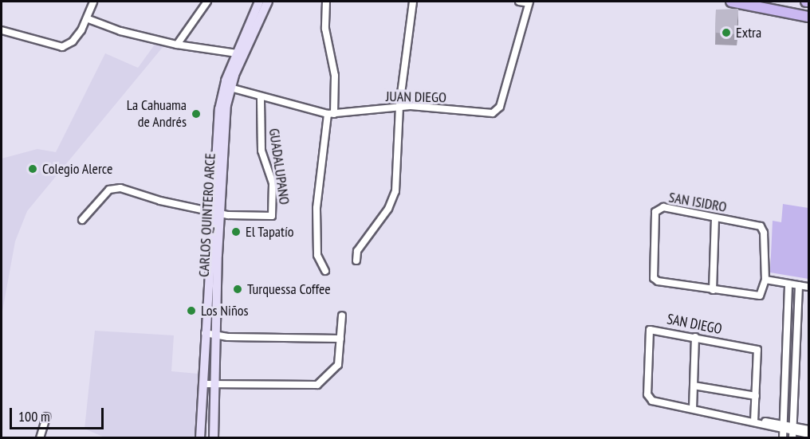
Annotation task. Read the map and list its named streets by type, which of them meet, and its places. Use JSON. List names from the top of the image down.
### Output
{
  "streets": {
    "main road": ["CARLOS QUINTERO ARCE"],
    "street": [
      "JUAN DIEGO",
      "GUADALUPANO",
      "SAN ISIDRO",
      "SAN DIEGO"
    ]
  },
  "crossings": [
    ["JUAN DIEGO", "GUADALUPANO"],
    ["JUAN DIEGO", "CARLOS QUINTERO ARCE"],
    ["GUADALUPANO", "CARLOS QUINTERO ARCE"]
  ],
  "places": [
    "Extra",
    "La Cahuama de Andrés",
    "Colegio Alerce",
    "El Tapatío",
    "Turquessa Coffee",
    "Los Niños"
  ],
  "scale_bar": "100 m"
}
